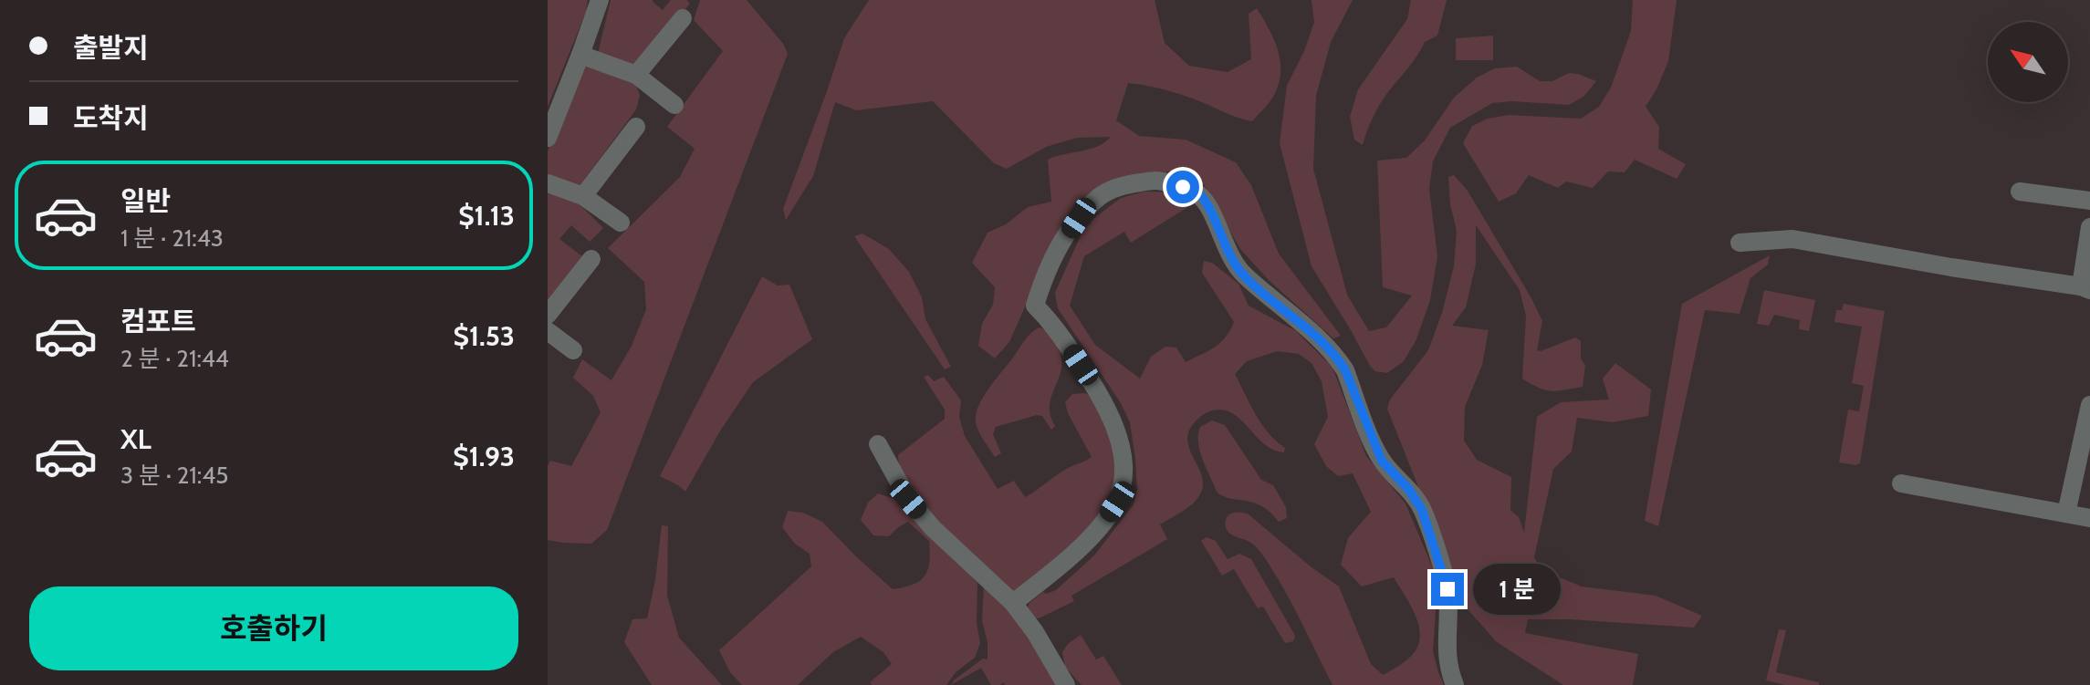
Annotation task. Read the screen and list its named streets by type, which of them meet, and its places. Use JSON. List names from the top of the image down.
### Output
{
  "north": "top left",
  "page": {
    "banner": ["출발지", "도착지"],
    "list": [
      {
        "name": "일반",
        "note": "1 분 · 21:43",
        "value": "$1.13"
      },
      {
        "name": "컴포트",
        "note": "2 분 · 21:44",
        "value": "$1.53"
      },
      {
        "name": "XL",
        "note": "3 분 · 21:45",
        "value": "$1.93"
      }
    ],
    "bubble": "1 분",
    "buttons": "호출하기"
  }
}
